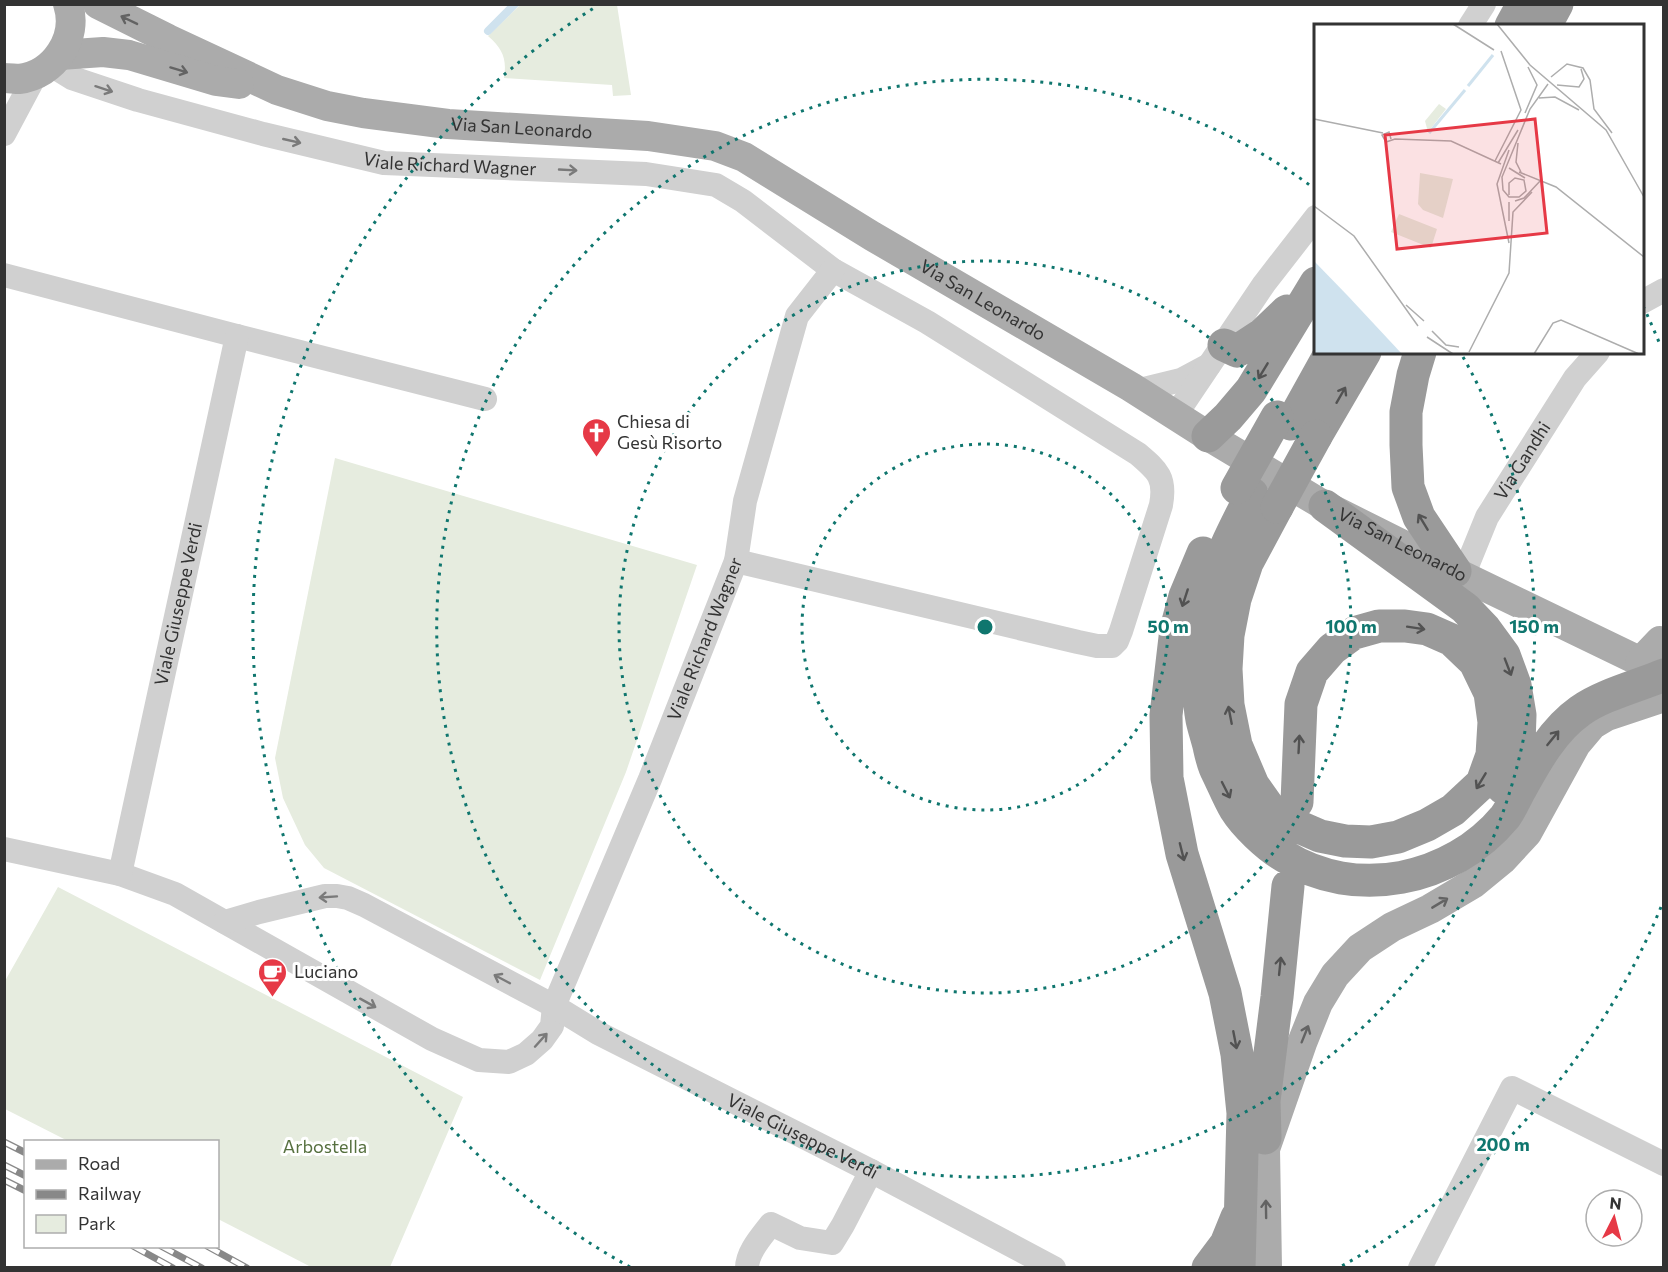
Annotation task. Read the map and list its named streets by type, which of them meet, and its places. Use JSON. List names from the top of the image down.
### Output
{
  "streets": {
    "main road": ["Via San Leonardo"],
    "street": ["Viale Richard Wagner", "Via Gandhi", "Viale Giuseppe Verdi"]
  },
  "crossings": [
    ["Via San Leonardo", "Viale Richard Wagner"],
    ["Via San Leonardo", "Via Gandhi"],
    ["Viale Richard Wagner", "Viale Giuseppe Verdi"]
  ],
  "parks": ["Arbostella"],
  "places": {
    "church": ["Chiesa di Gesù Risorto"],
    "cafe": ["Luciano"]
  },
  "legend": ["Road", "Railway", "Park"],
  "north": "top",
  "rings": [
    "50 m",
    "100 m",
    "150 m",
    "200 m"
  ]
}
